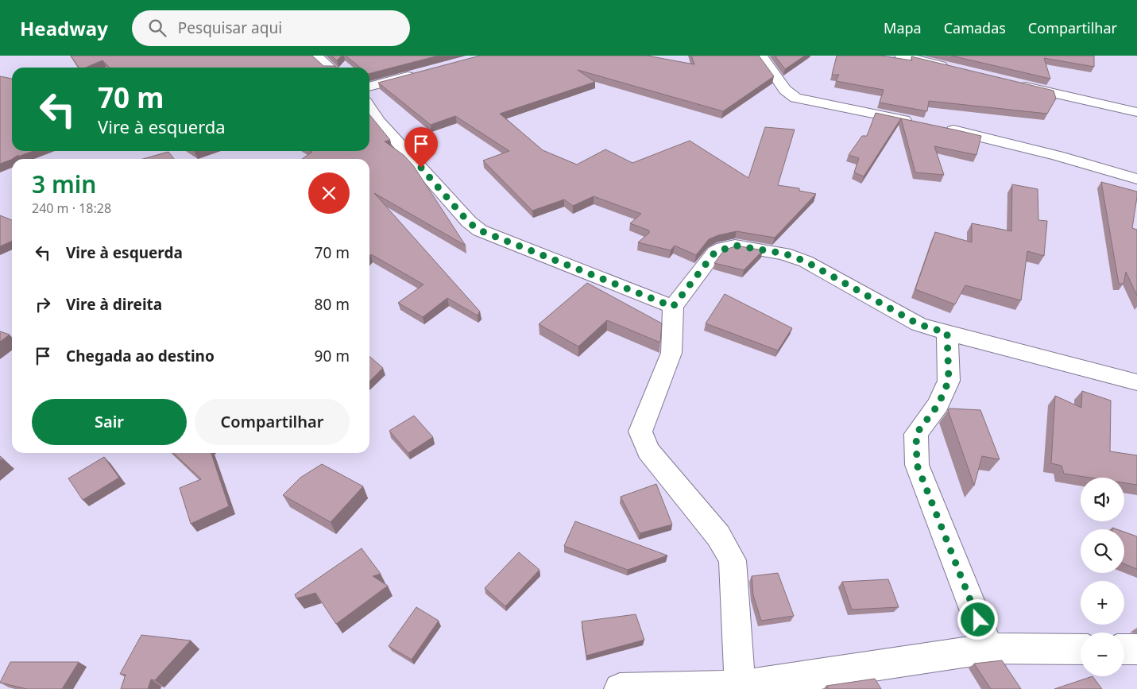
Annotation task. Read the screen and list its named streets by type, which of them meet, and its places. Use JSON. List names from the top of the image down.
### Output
{
  "page": {
    "header": "Headway",
    "search": "Pesquisar aqui",
    "nav": ["Mapa", "Camadas", "Compartilhar"],
    "turn": ["70 m", "Vire à esquerda"],
    "heading": ["3 min", "240 m · 18:28"],
    "list": [
      {
        "name": "Vire à esquerda",
        "value": "70 m"
      },
      {
        "name": "Vire à direita",
        "value": "80 m"
      },
      {
        "name": "Chegada ao destino",
        "value": "90 m"
      }
    ],
    "buttons": ["Sair", "Compartilhar"],
    "map_buttons": ["+", "−"]
  }
}
